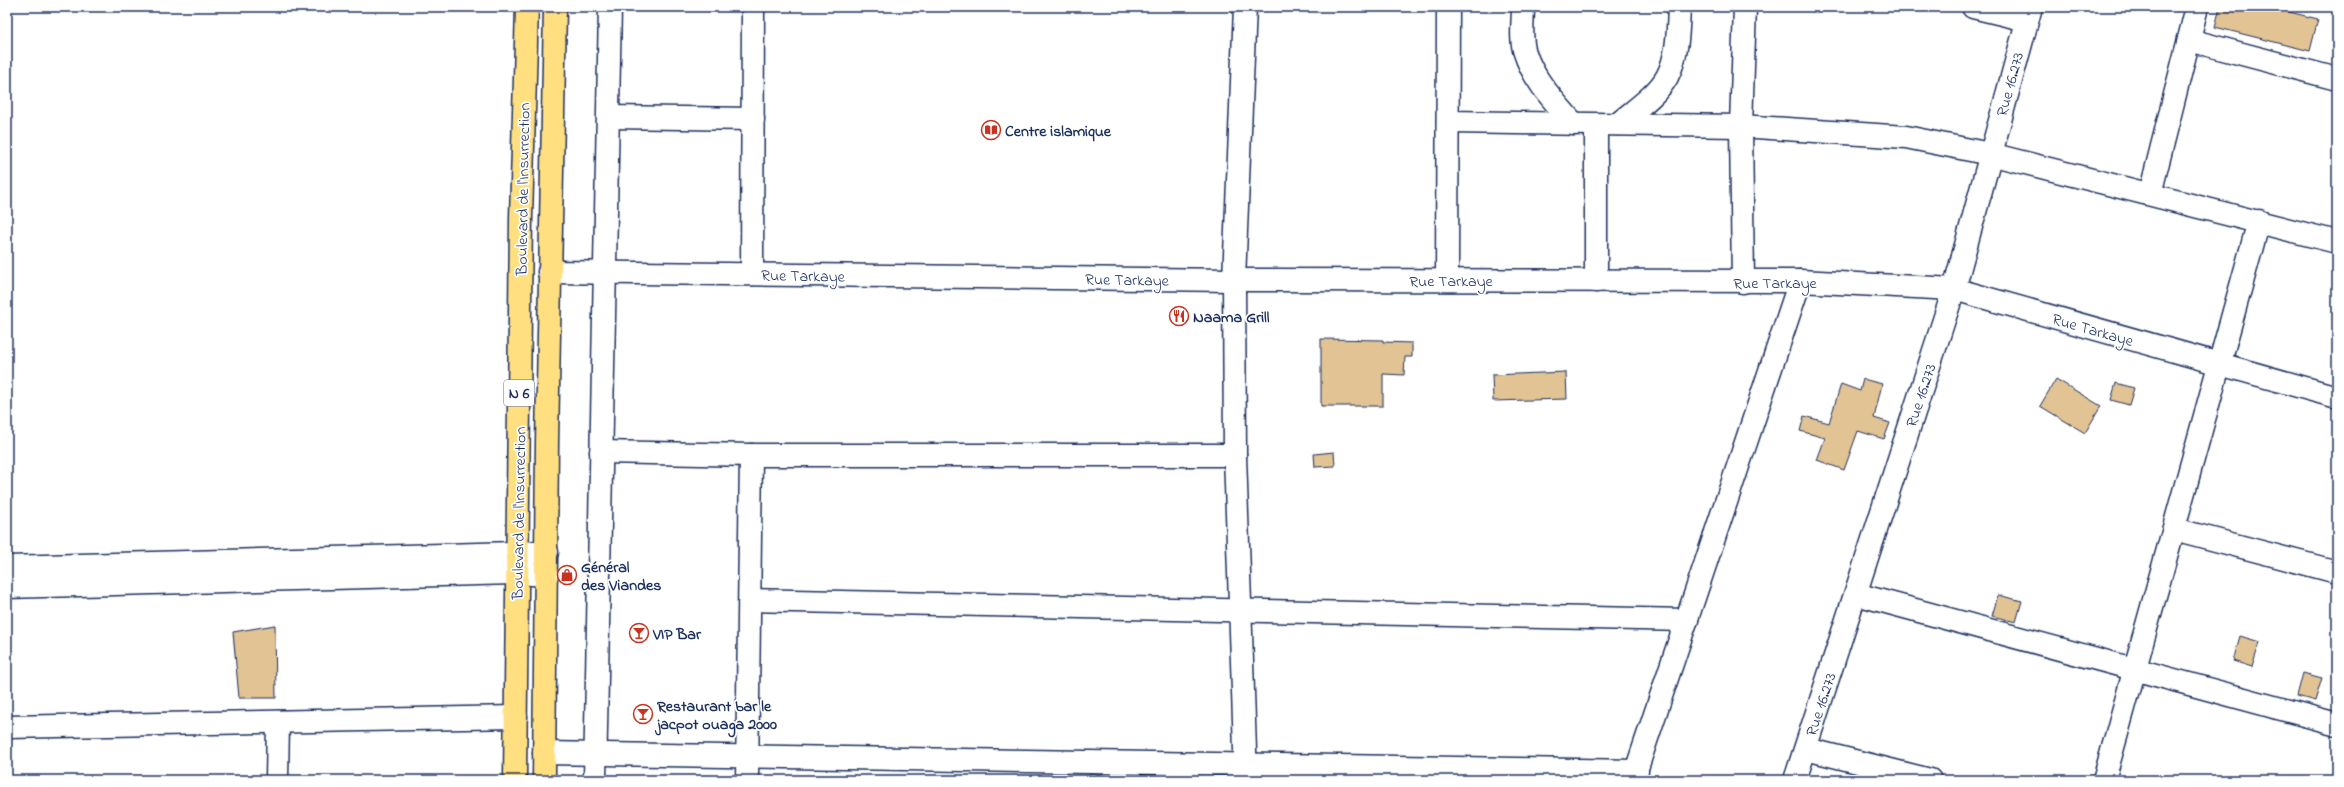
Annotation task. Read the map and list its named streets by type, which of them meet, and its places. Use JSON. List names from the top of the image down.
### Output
{
  "streets": {
    "main road": ["Boulevard de l'Insurrection", "N 6"],
    "street": ["Rue 16.273", "Rue Tarkaye"]
  },
  "crossings": [
    ["Rue 16.273", "Rue Tarkaye"],
    ["Boulevard de l'Insurrection", "Rue Tarkaye"]
  ],
  "places": {
    "library": ["Centre islamique"],
    "restaurant": ["Naama Grill"],
    "shop": ["Général des Viandes"],
    "bar": ["VIP Bar", "Restaurant bar le jacpot ouaga 2000"]
  }
}
